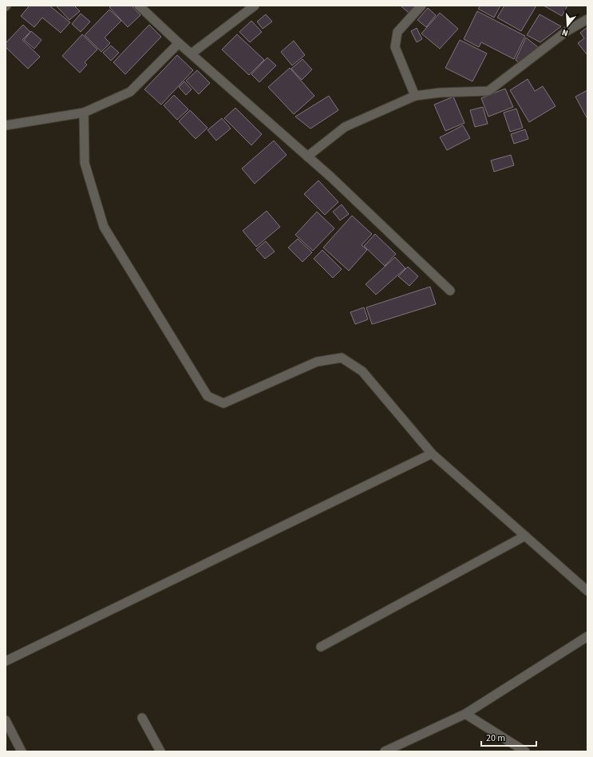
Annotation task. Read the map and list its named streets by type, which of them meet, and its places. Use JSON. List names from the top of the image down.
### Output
{
  "scale_bar": "20 m",
  "north": "bottom"
}
